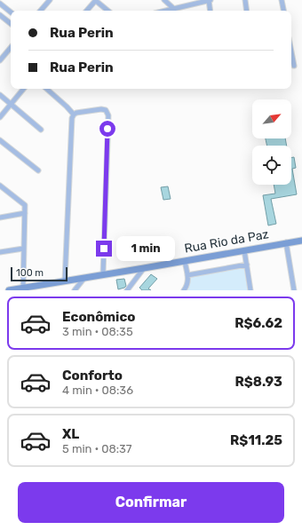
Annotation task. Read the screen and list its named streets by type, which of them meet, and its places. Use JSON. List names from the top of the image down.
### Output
{
  "streets": {
    "main road": ["Rua Rio da Paz"]
  },
  "scale_bar": "100 m",
  "north": "top right",
  "page": {
    "banner": ["Rua Perin", "Rua Perin"],
    "bubble": "1 min",
    "scale": "100 m",
    "list": [
      {
        "name": "Econômico",
        "note": "3 min · 08:35",
        "value": "R$6.62"
      },
      {
        "name": "Conforto",
        "note": "4 min · 08:36",
        "value": "R$8.93"
      },
      {
        "name": "XL",
        "note": "5 min · 08:37",
        "value": "R$11.25"
      }
    ],
    "buttons": "Confirmar"
  }
}
